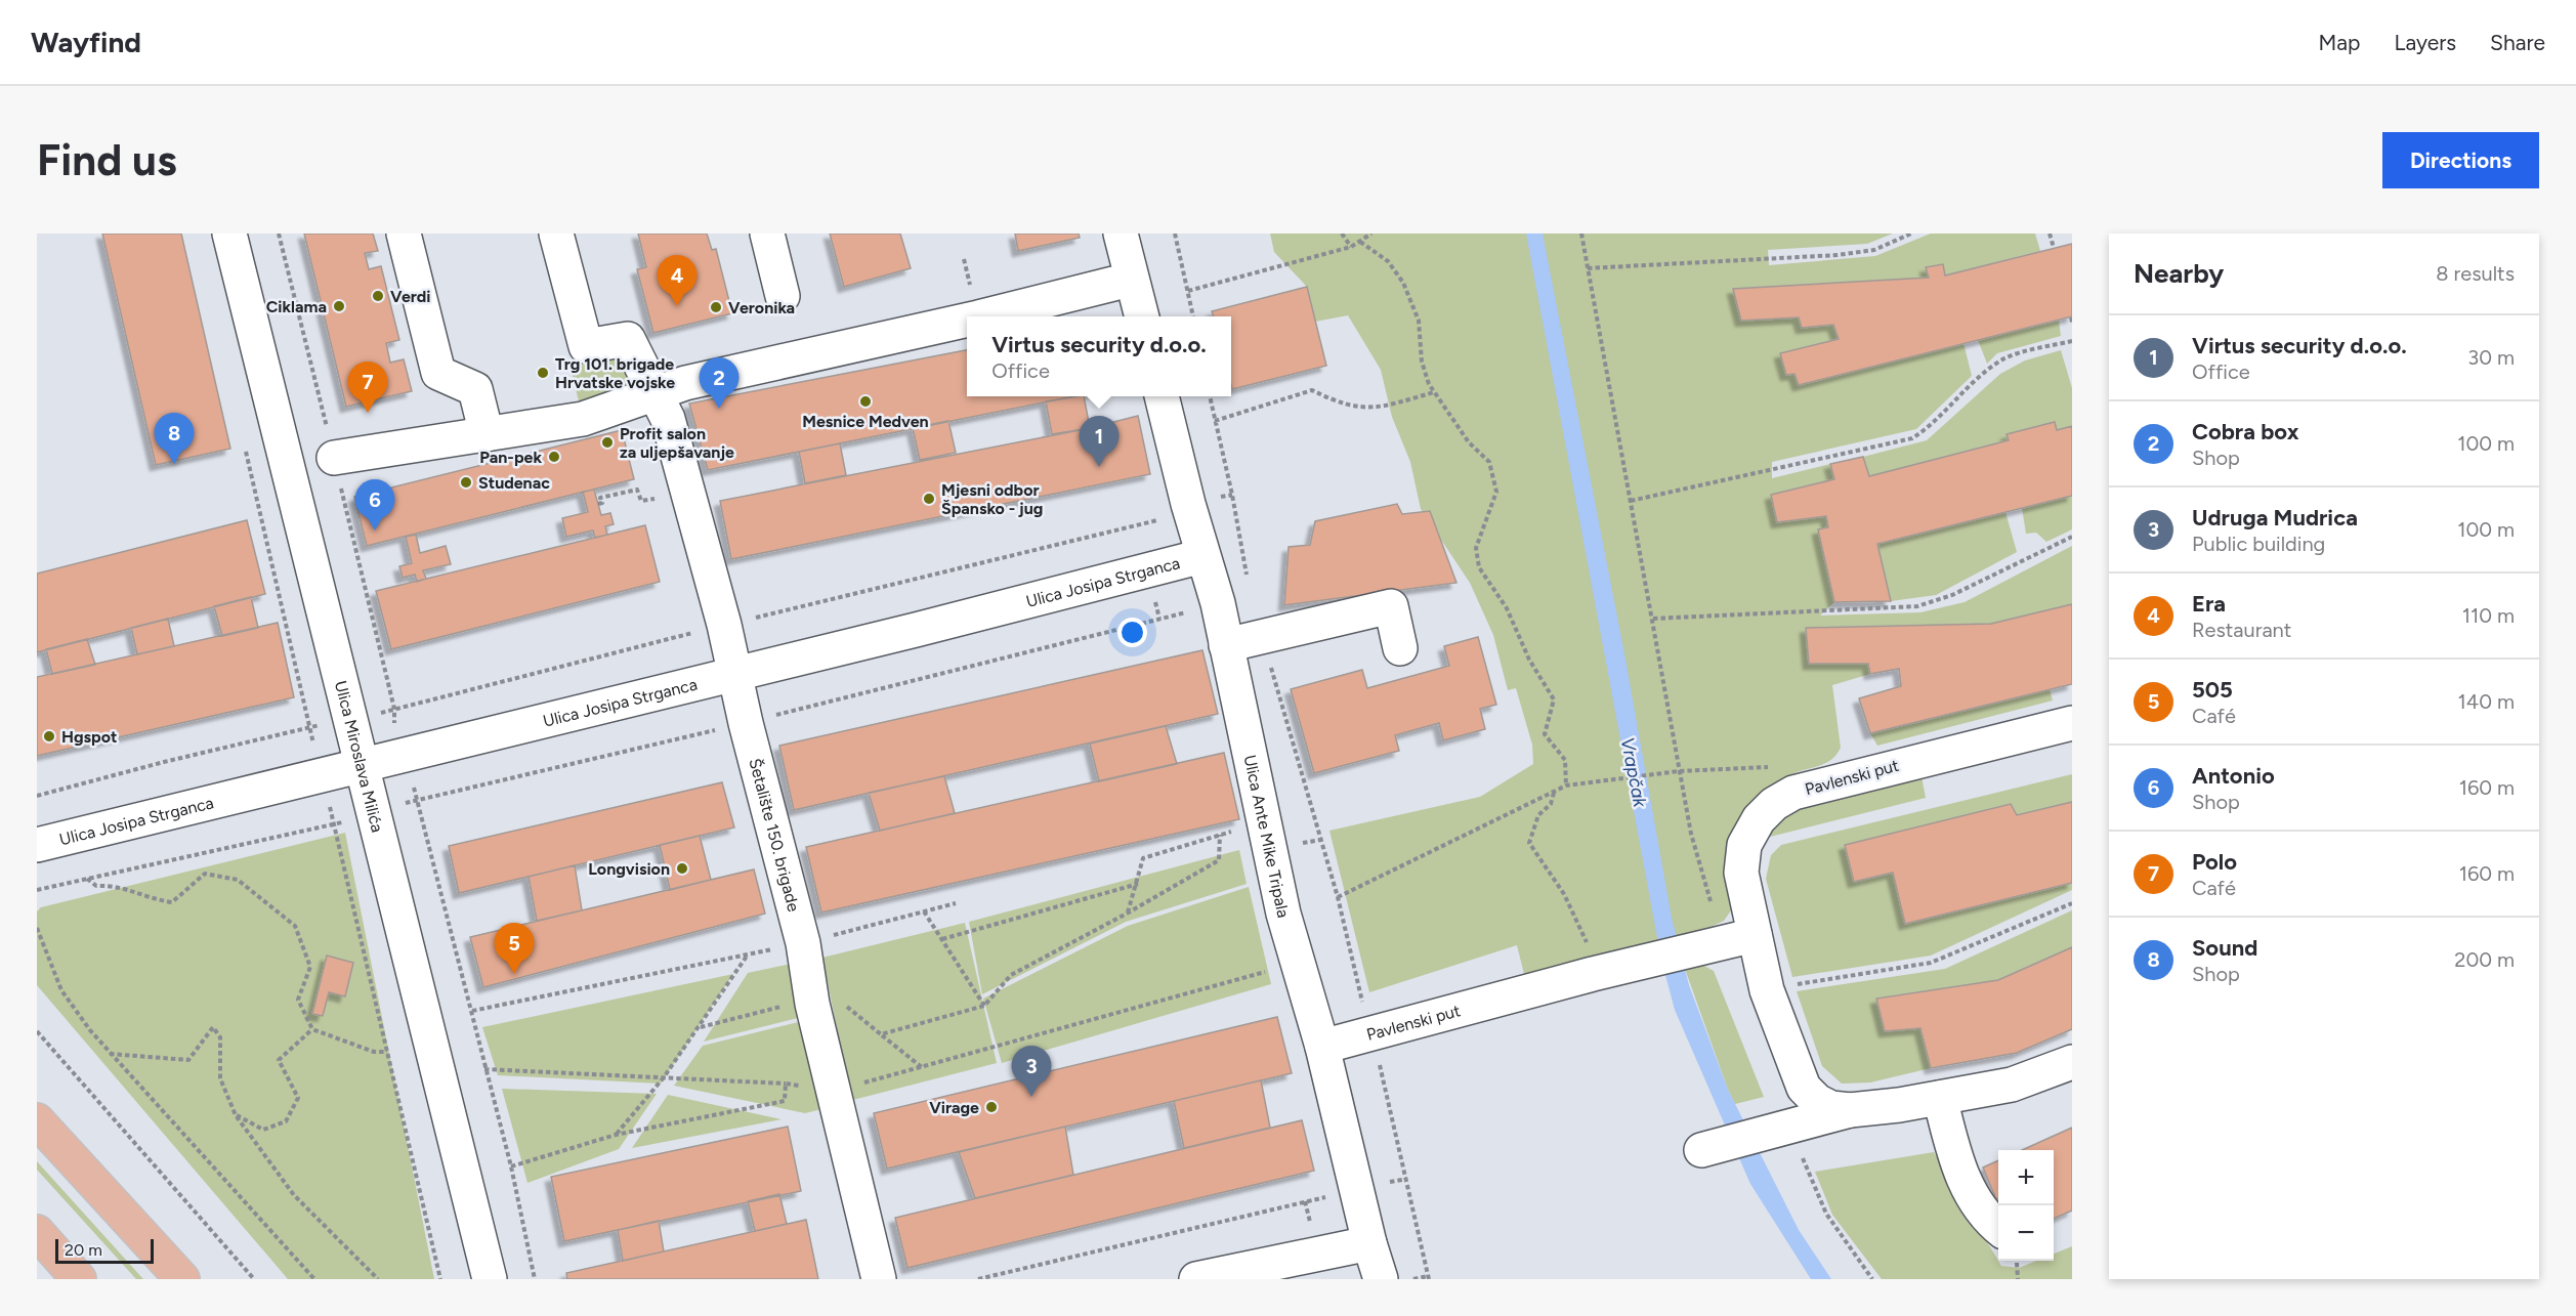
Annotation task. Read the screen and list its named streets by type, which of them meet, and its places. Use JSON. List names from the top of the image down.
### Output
{
  "streets": {
    "street": [
      "Ulica Josipa Strganca",
      "Ulica Miroslava Milića",
      "Pavlenski put",
      "Šetalište 150. brigade",
      "Ulica Ante Mike Tripala"
    ]
  },
  "crossings": [
    ["Ulica Josipa Strganca", "Ulica Miroslava Milića"],
    ["Ulica Josipa Strganca", "Šetalište 150. brigade"],
    ["Ulica Josipa Strganca", "Ulica Ante Mike Tripala"],
    ["Pavlenski put", "Ulica Ante Mike Tripala"]
  ],
  "water": ["Vrapčak"],
  "places": [
    "Verdi",
    "Ciklama",
    "Veronika",
    "Trg 101. brigade Hrvatske vojske",
    "Mesnice Medven",
    "Profit salon za uljepšavanje",
    "Pan-pek",
    "Studenac",
    "Mjesni odbor Špansko - jug",
    "Hgspot",
    "Longvision",
    "Virage"
  ],
  "scale_bar": "20 m",
  "page": {
    "header": "Wayfind",
    "nav": ["Map", "Layers", "Share"],
    "buttons": "Directions",
    "title": "Find us",
    "heading": ["Nearby", "8 results"],
    "pins": [
      "4",
      "2",
      "7",
      "8",
      "1",
      "6",
      "5",
      "3"
    ],
    "list": [
      {
        "mark": "1",
        "name": "Virtus security d.o.o.",
        "note": "Office",
        "value": "30 m"
      },
      {
        "mark": "2",
        "name": "Cobra box",
        "note": "Shop",
        "value": "100 m"
      },
      {
        "mark": "3",
        "name": "Udruga Mudrica",
        "note": "Public building",
        "value": "100 m"
      },
      {
        "mark": "4",
        "name": "Era",
        "note": "Restaurant",
        "value": "110 m"
      },
      {
        "mark": "5",
        "name": "505",
        "note": "Café",
        "value": "140 m"
      },
      {
        "mark": "6",
        "name": "Antonio",
        "note": "Shop",
        "value": "160 m"
      },
      {
        "mark": "7",
        "name": "Polo",
        "note": "Café",
        "value": "160 m"
      },
      {
        "mark": "8",
        "name": "Sound",
        "note": "Shop",
        "value": "200 m"
      }
    ],
    "popup": ["Virtus security d.o.o.", "Office"],
    "map_buttons": ["+", "−"],
    "scale": "20 m"
  }
}
